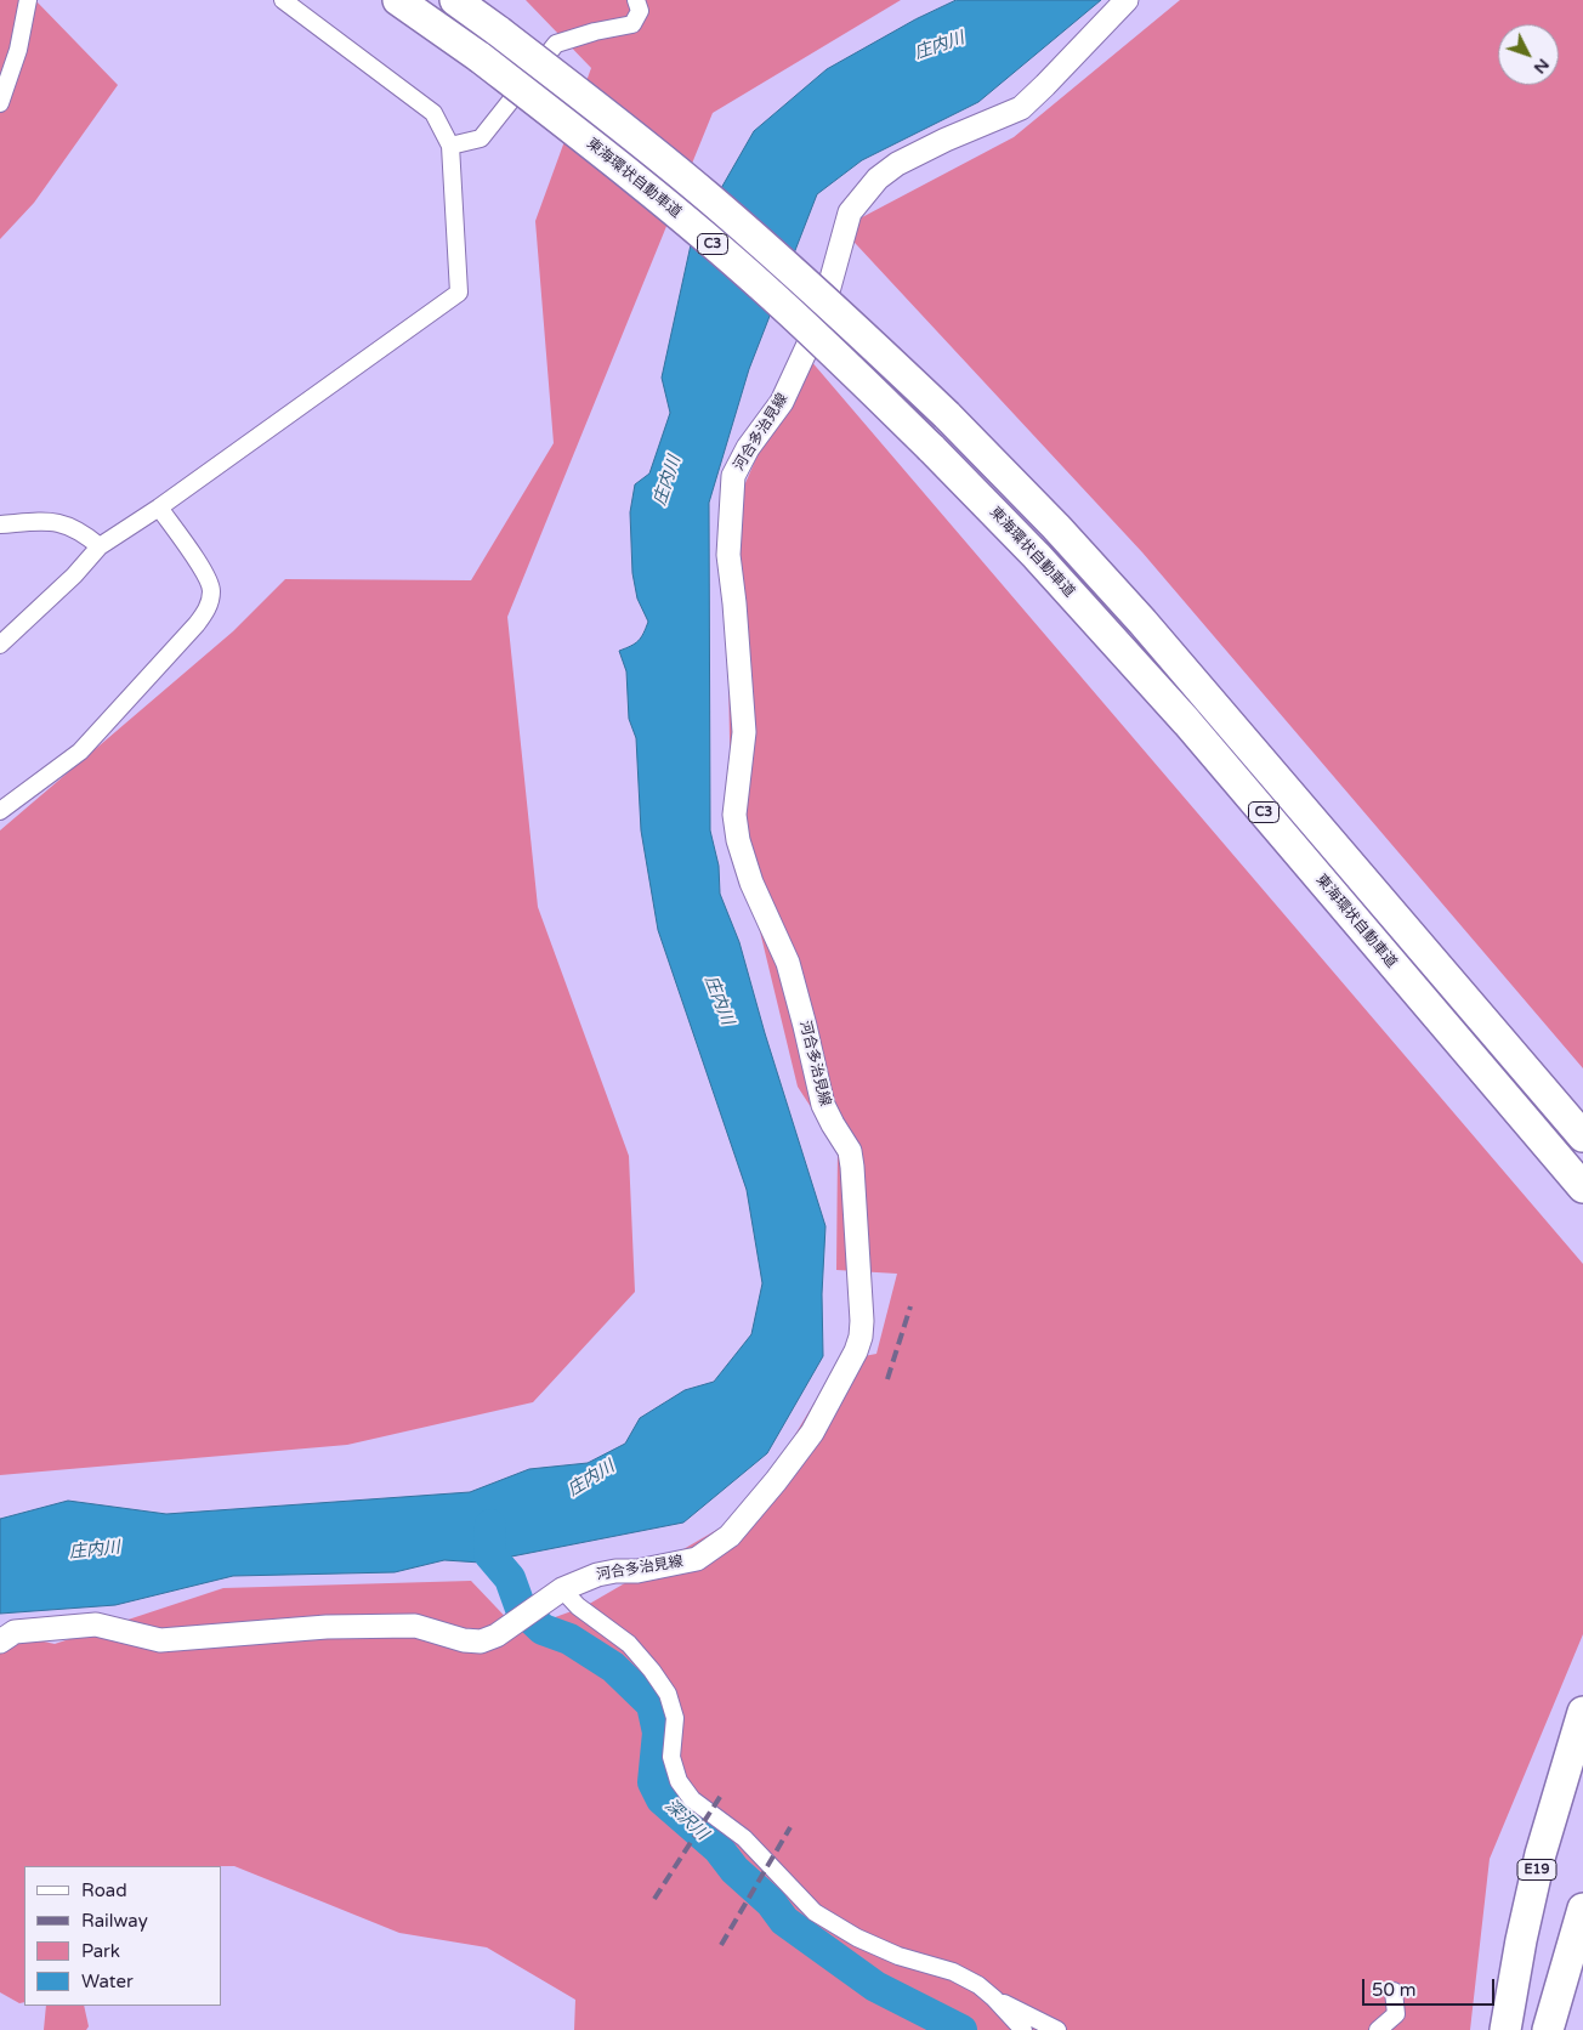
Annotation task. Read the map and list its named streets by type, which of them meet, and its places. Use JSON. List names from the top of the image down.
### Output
{
  "streets": {
    "highway": ["東海環状自動車道", "C3", "E19"],
    "main road": ["河合多治見線"]
  },
  "water": ["庄内川", "深沢川"],
  "legend": [
    "Road",
    "Railway",
    "Park",
    "Water"
  ],
  "scale_bar": "50 m",
  "north": "bottom right"
}
